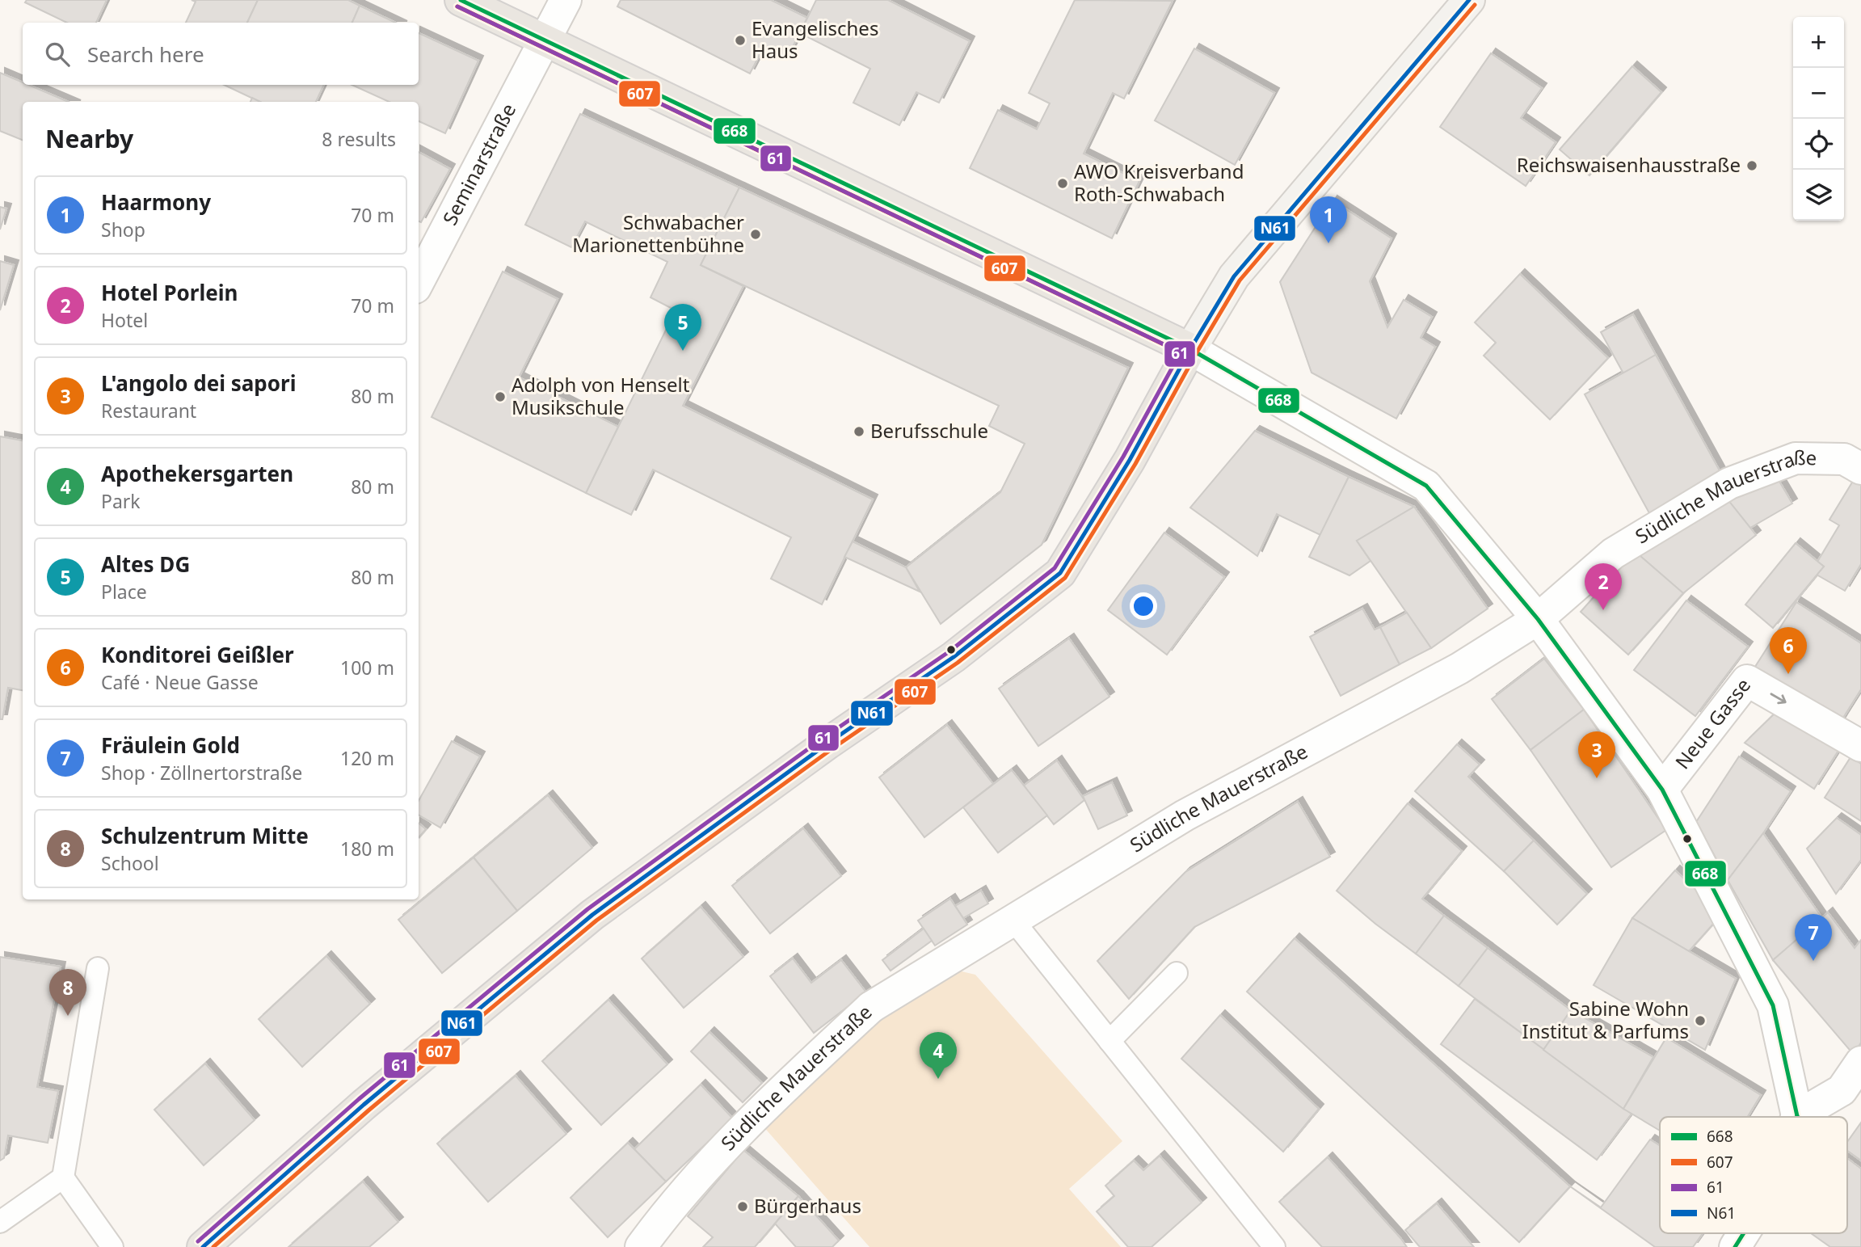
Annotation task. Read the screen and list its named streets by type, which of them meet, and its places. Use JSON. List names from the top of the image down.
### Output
{
  "streets": {
    "street": ["Seminarstraße", "Südliche Mauerstraße", "Neue Gasse"]
  },
  "places": [
    "Evangelisches Haus",
    "Reichswaisenhausstraße",
    "AWO Kreisverband Roth-Schwabach",
    "Schwabacher Marionettenbühne",
    "Adolph von Henselt Musikschule",
    "Berufsschule",
    "Sabine Wohn Institut & Parfums",
    "Bürgerhaus"
  ],
  "lines": [
    "transit line 668",
    "transit line N61",
    "transit line 607",
    "transit line 61"
  ],
  "legend": [
    "668",
    "607",
    "61",
    "N61"
  ],
  "page": {
    "map_buttons": ["+", "−"],
    "search": "Search here",
    "heading": ["Nearby", "8 results"],
    "list": [
      {
        "mark": "1",
        "name": "Haarmony",
        "note": "Shop",
        "value": "70 m"
      },
      {
        "mark": "2",
        "name": "Hotel Porlein",
        "note": "Hotel",
        "value": "70 m"
      },
      {
        "mark": "3",
        "name": "L'angolo dei sapori",
        "note": "Restaurant",
        "value": "80 m"
      },
      {
        "mark": "4",
        "name": "Apothekersgarten",
        "note": "Park",
        "value": "80 m"
      },
      {
        "mark": "5",
        "name": "Altes DG",
        "note": "Place",
        "value": "80 m"
      },
      {
        "mark": "6",
        "name": "Konditorei Geißler",
        "note": "Café · Neue Gasse",
        "value": "100 m"
      },
      {
        "mark": "7",
        "name": "Fräulein Gold",
        "note": "Shop · Zöllnertorstraße",
        "value": "120 m"
      },
      {
        "mark": "8",
        "name": "Schulzentrum Mitte",
        "note": "School",
        "value": "180 m"
      }
    ],
    "pins": [
      "1",
      "5",
      "2",
      "6",
      "3",
      "7",
      "8",
      "4"
    ]
  }
}
